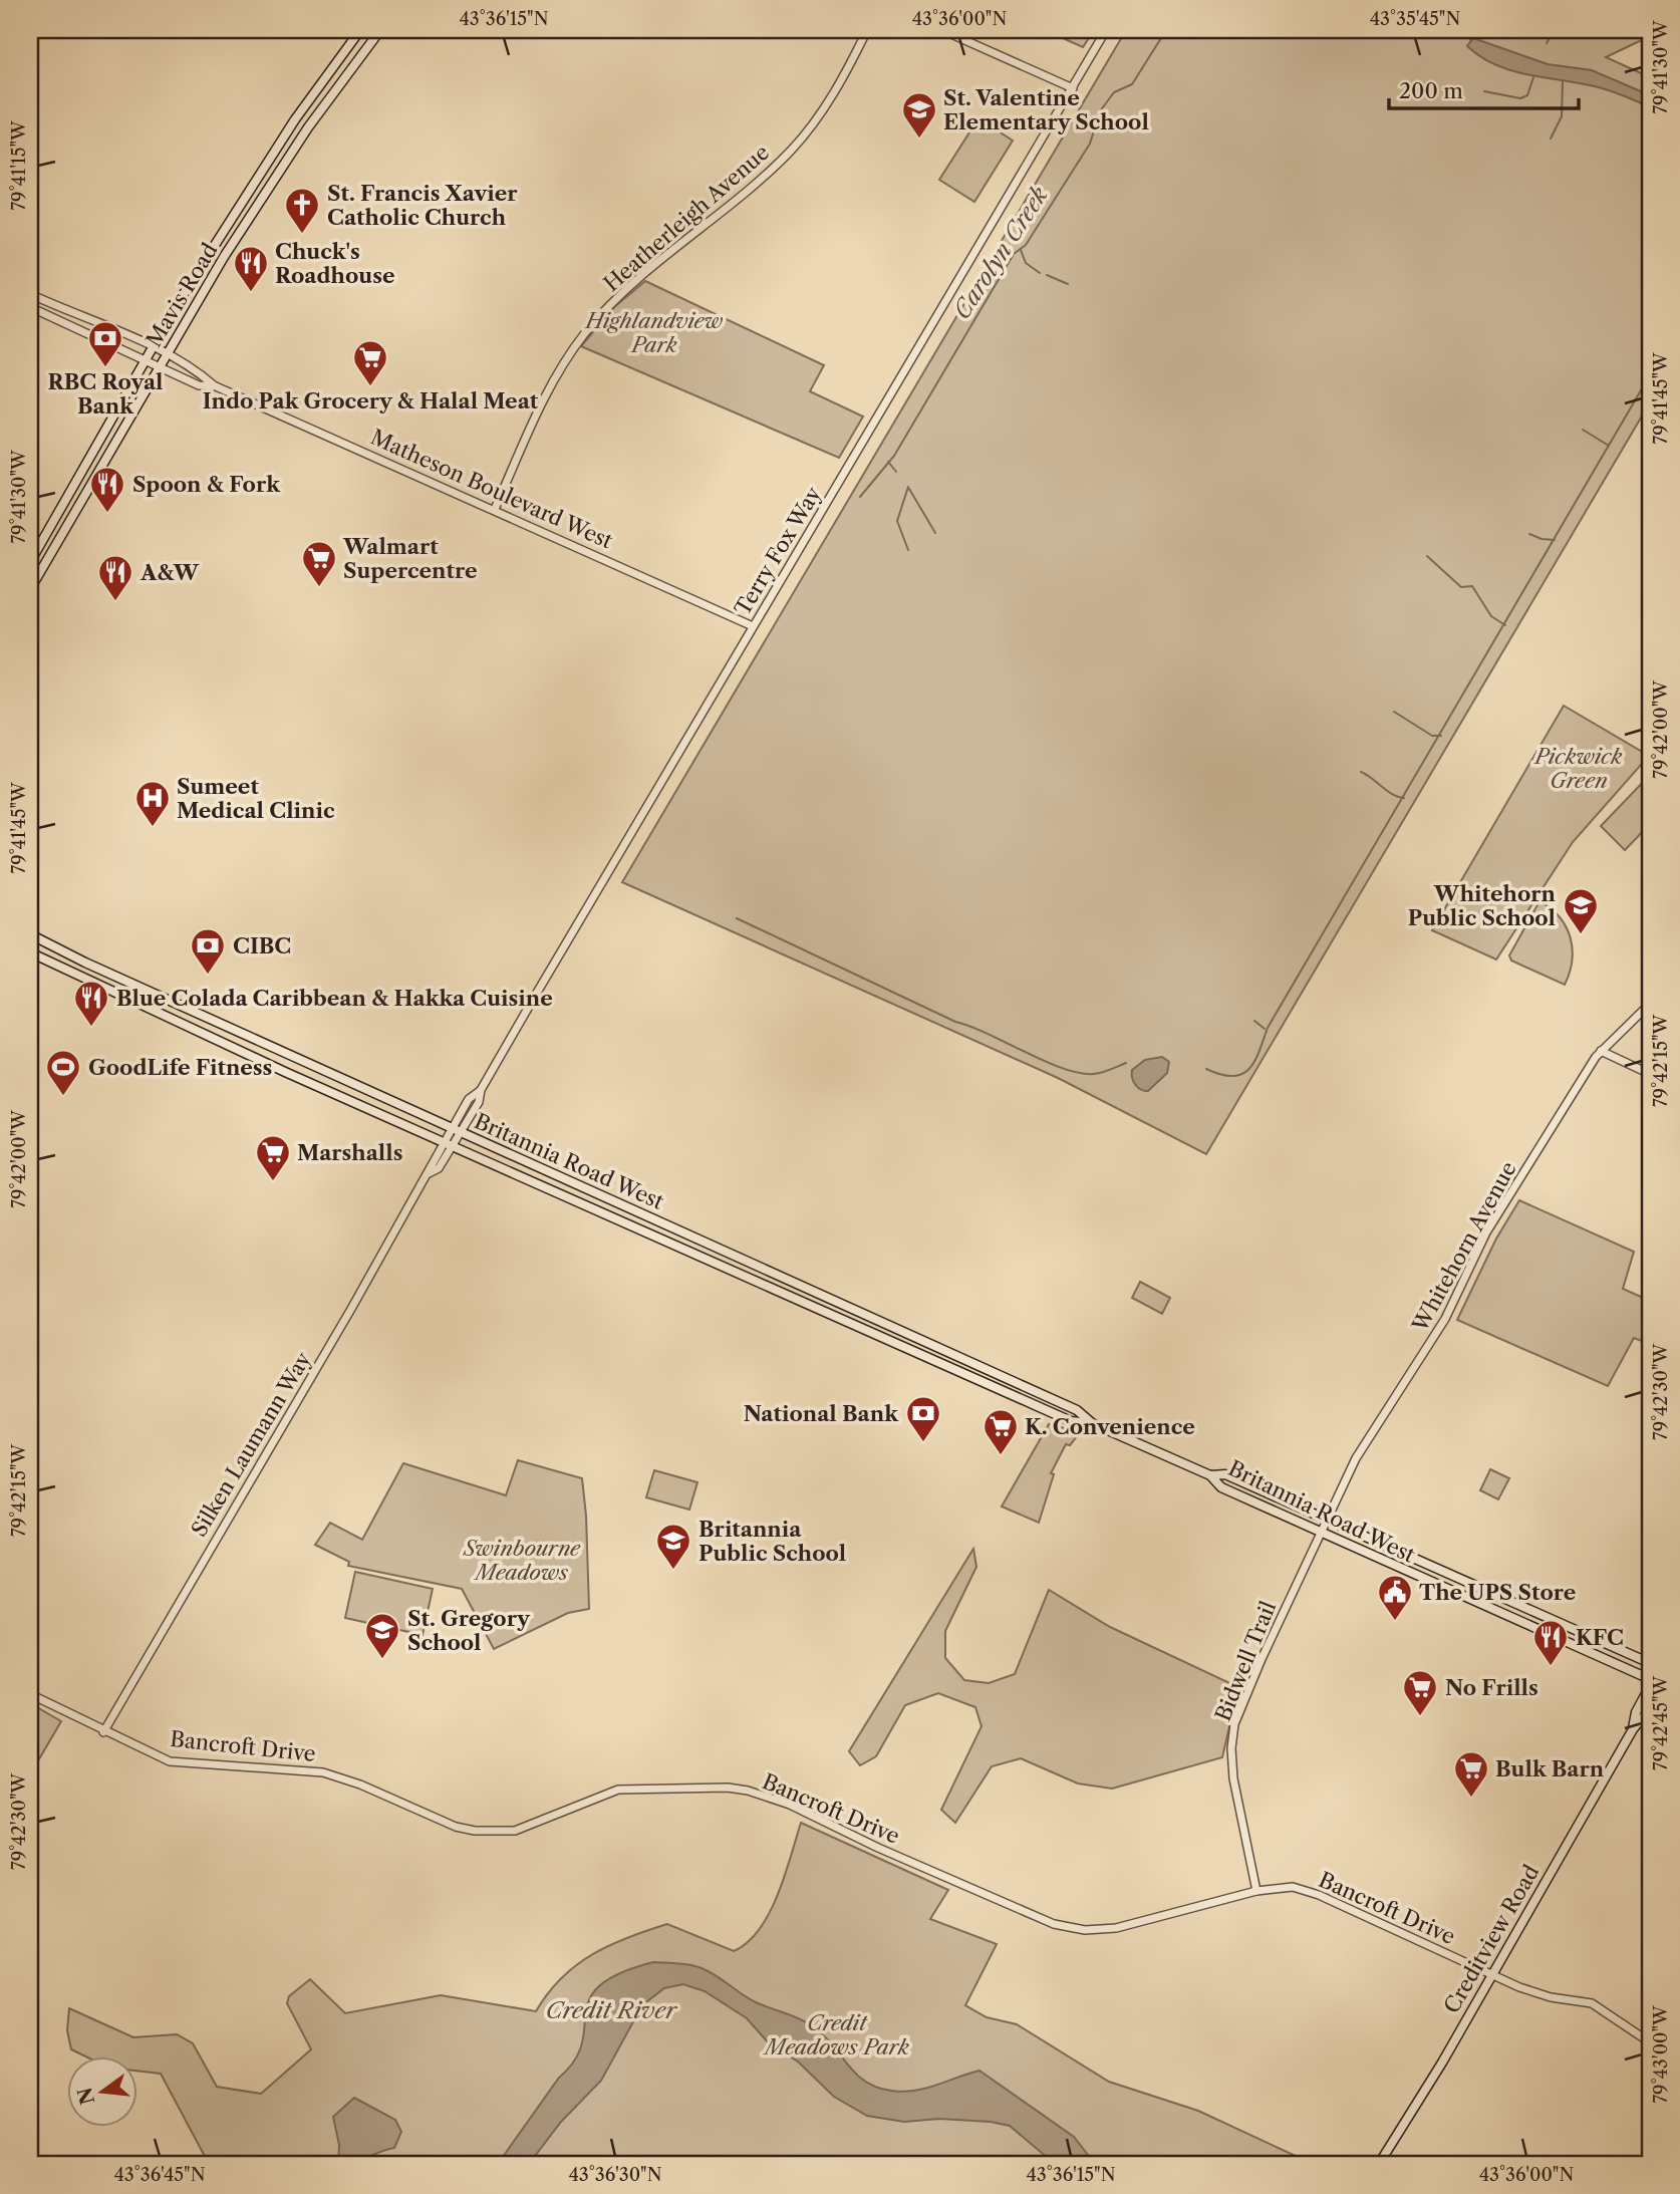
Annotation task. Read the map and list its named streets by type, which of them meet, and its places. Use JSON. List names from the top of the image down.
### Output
{
  "streets": {
    "main road": ["Mavis Road", "Britannia Road West", "Creditview Road"],
    "street": [
      "Heatherleigh Avenue",
      "Matheson Boulevard West",
      "Terry Fox Way",
      "Whitehorn Avenue",
      "Silken Laumann Way",
      "Bidwell Trail",
      "Bancroft Drive"
    ]
  },
  "crossings": [
    ["Heatherleigh Avenue", "Matheson Boulevard West"],
    ["Mavis Road", "Matheson Boulevard West"],
    ["Matheson Boulevard West", "Terry Fox Way"],
    ["Terry Fox Way", "Britannia Road West"],
    ["Terry Fox Way", "Silken Laumann Way"],
    ["Britannia Road West", "Whitehorn Avenue"],
    ["Britannia Road West", "Silken Laumann Way"],
    ["Britannia Road West", "Bidwell Trail"],
    ["Whitehorn Avenue", "Bidwell Trail"],
    ["Silken Laumann Way", "Bancroft Drive"],
    ["Bidwell Trail", "Bancroft Drive"],
    ["Bancroft Drive", "Creditview Road"]
  ],
  "water": ["Carolyn Creek", "Credit River"],
  "parks": [
    "Highlandview Park",
    "Pickwick Green",
    "Swinbourne Meadows",
    "Credit Meadows Park"
  ],
  "places": {
    "school or university": [
      "St. Valentine Elementary School",
      "Whitehorn Public School",
      "Britannia Public School",
      "St. Gregory School"
    ],
    "church": ["St. Francis Xavier Catholic Church"],
    "restaurant": [
      "Chuck's Roadhouse",
      "Spoon & Fork",
      "A&W",
      "Blue Colada Caribbean & Hakka Cuisine",
      "KFC"
    ],
    "bank": ["RBC Royal Bank", "CIBC", "National Bank"],
    "supermarket": [
      "Indo Pak Grocery & Halal Meat",
      "Walmart Supercentre",
      "Marshalls",
      "K. Convenience",
      "No Frills",
      "Bulk Barn"
    ],
    "hospital": ["Sumeet Medical Clinic"],
    "sports": ["GoodLife Fitness"],
    "public building": ["The UPS Store"]
  },
  "scale_bar": "200 m",
  "north": "left",
  "coordinates": [
    "43°36'15\"N",
    "43°36'00\"N",
    "43°35'45\"N",
    "79°41'30\"W",
    "79°41'15\"W",
    "79°41'45\"W",
    "79°42'00\"W",
    "79°42'15\"W",
    "79°42'30\"W",
    "79°42'45\"W",
    "79°43'00\"W",
    "43°36'45\"N",
    "43°36'30\"N"
  ]
}
